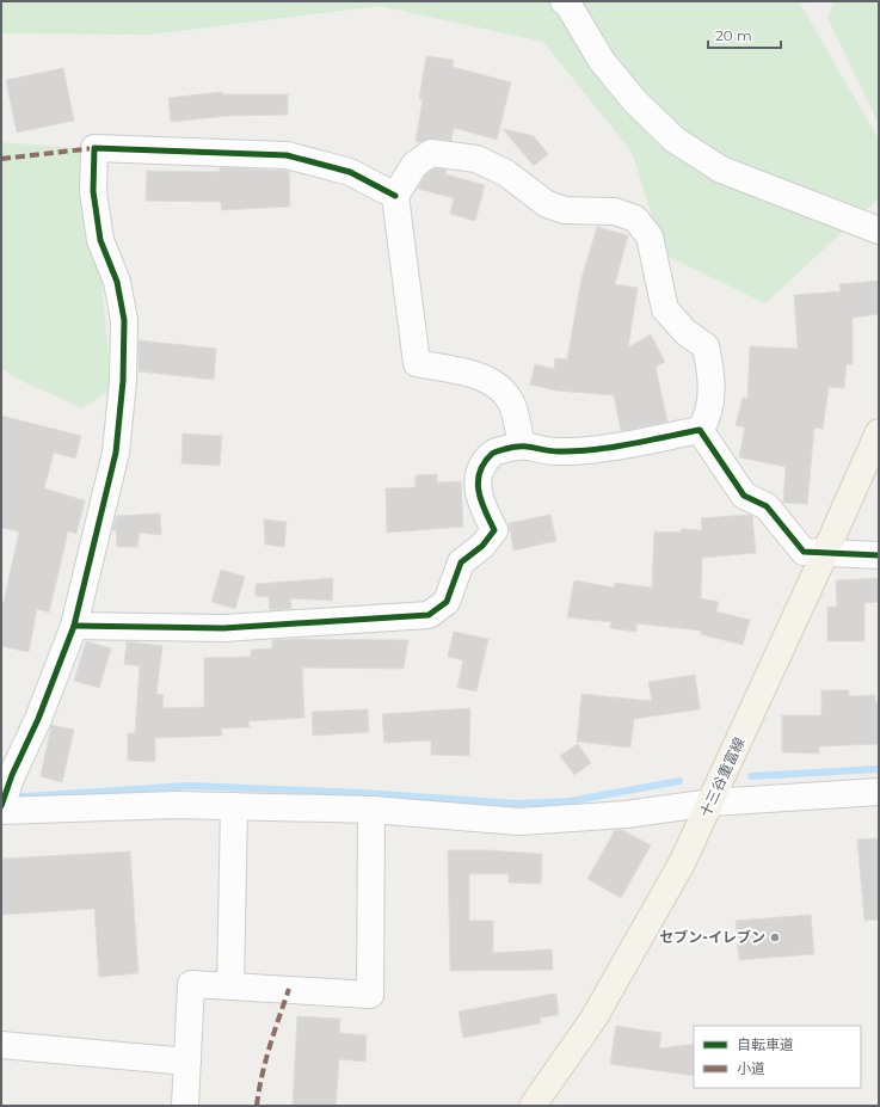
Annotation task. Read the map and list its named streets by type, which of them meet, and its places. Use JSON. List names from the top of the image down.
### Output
{
  "streets": {
    "main road": ["十三谷重富線"]
  },
  "places": ["セブン-イレブン"],
  "legend": ["自転車道", "小道"],
  "scale_bar": "20 m"
}
